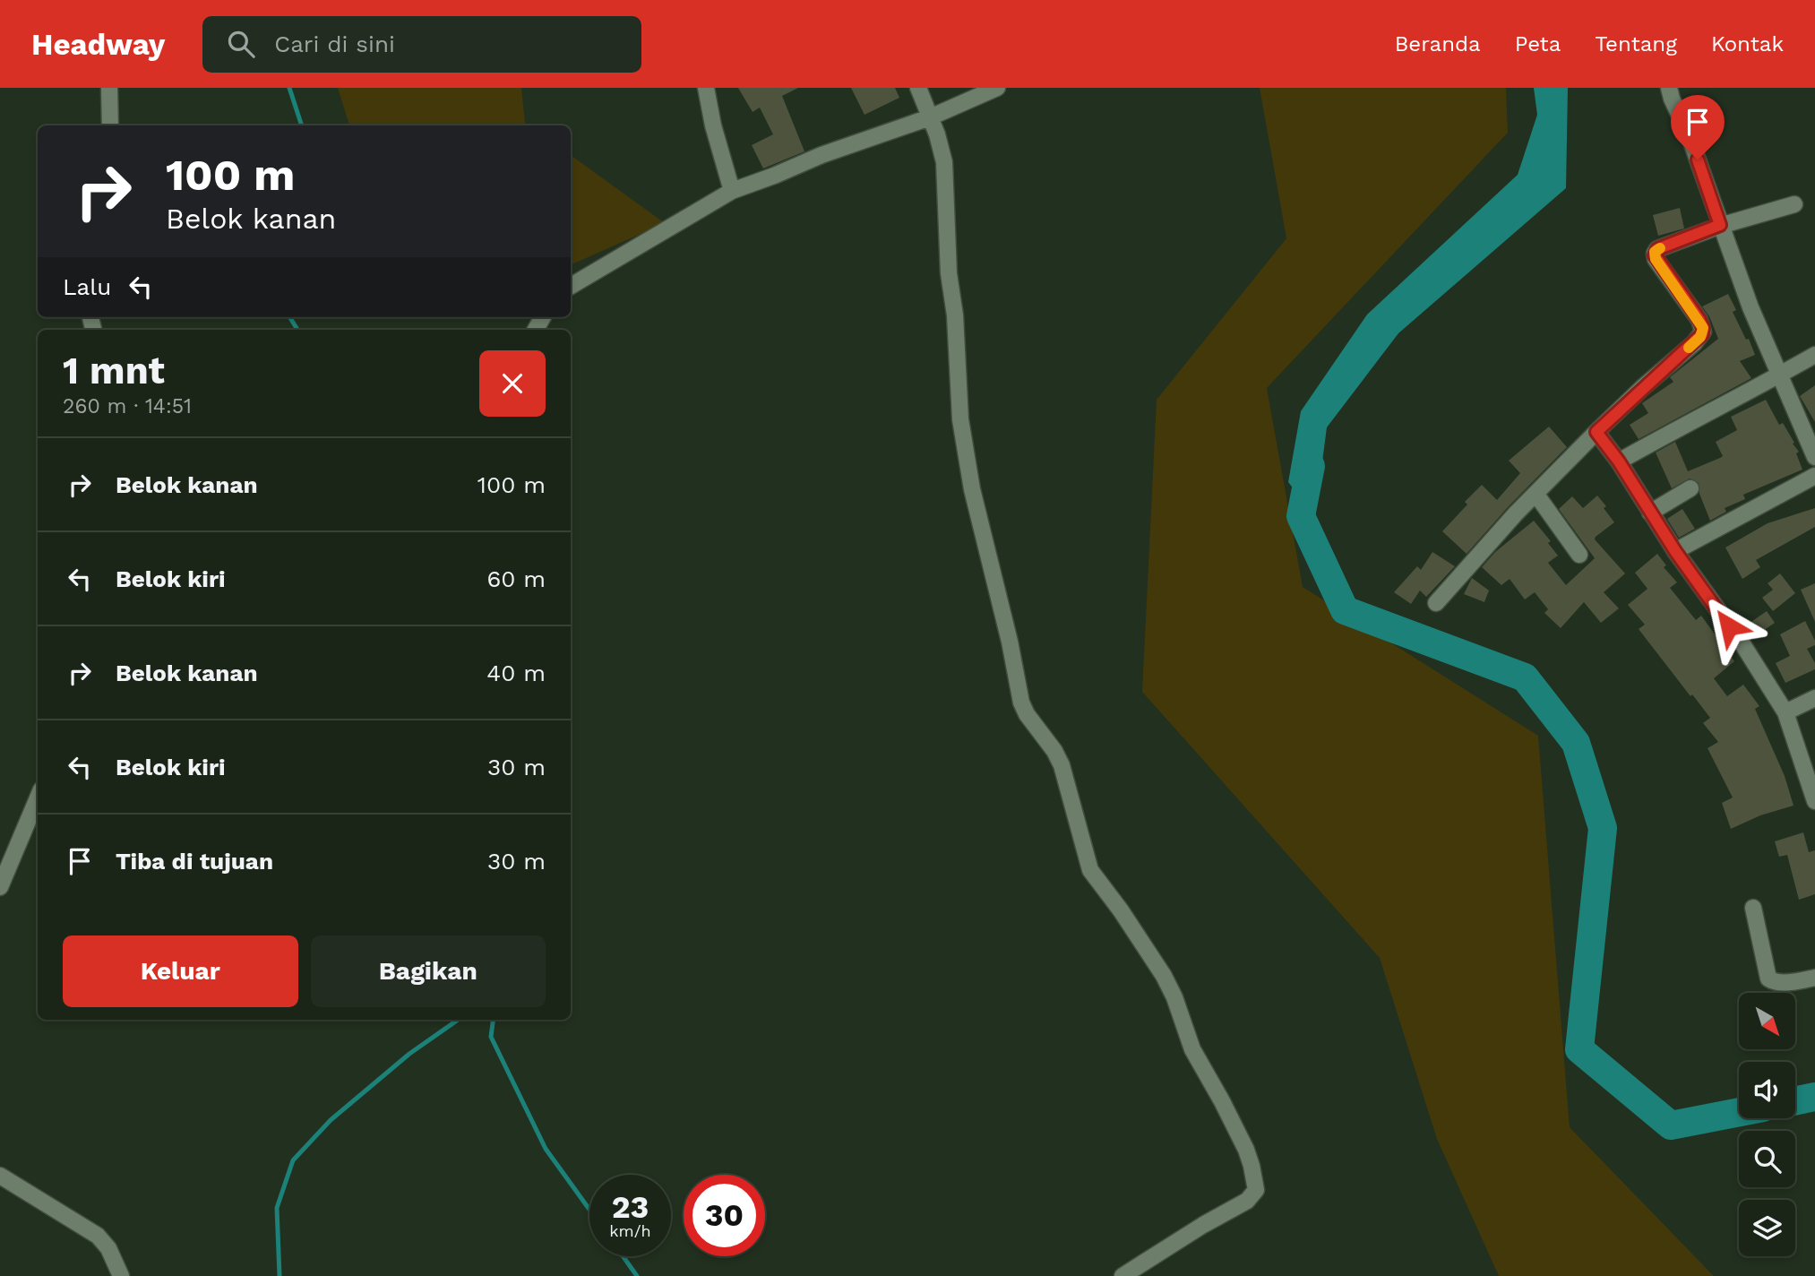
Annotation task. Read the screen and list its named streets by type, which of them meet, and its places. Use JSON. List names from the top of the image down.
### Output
{
  "north": "bottom right",
  "page": {
    "header": "Headway",
    "search": "Cari di sini",
    "nav": [
      "Beranda",
      "Peta",
      "Tentang",
      "Kontak"
    ],
    "turn": ["100 m", "Belok kanan"],
    "then": "Lalu",
    "heading": ["1 mnt", "260 m · 14:51"],
    "list": [
      {
        "name": "Belok kanan",
        "value": "100 m"
      },
      {
        "name": "Belok kiri",
        "value": "60 m"
      },
      {
        "name": "Belok kanan",
        "value": "40 m"
      },
      {
        "name": "Belok kiri",
        "value": "30 m"
      },
      {
        "name": "Tiba di tujuan",
        "value": "30 m"
      }
    ],
    "buttons": ["Keluar", "Bagikan"],
    "speed": "23 km/h",
    "limit": "30"
  }
}
